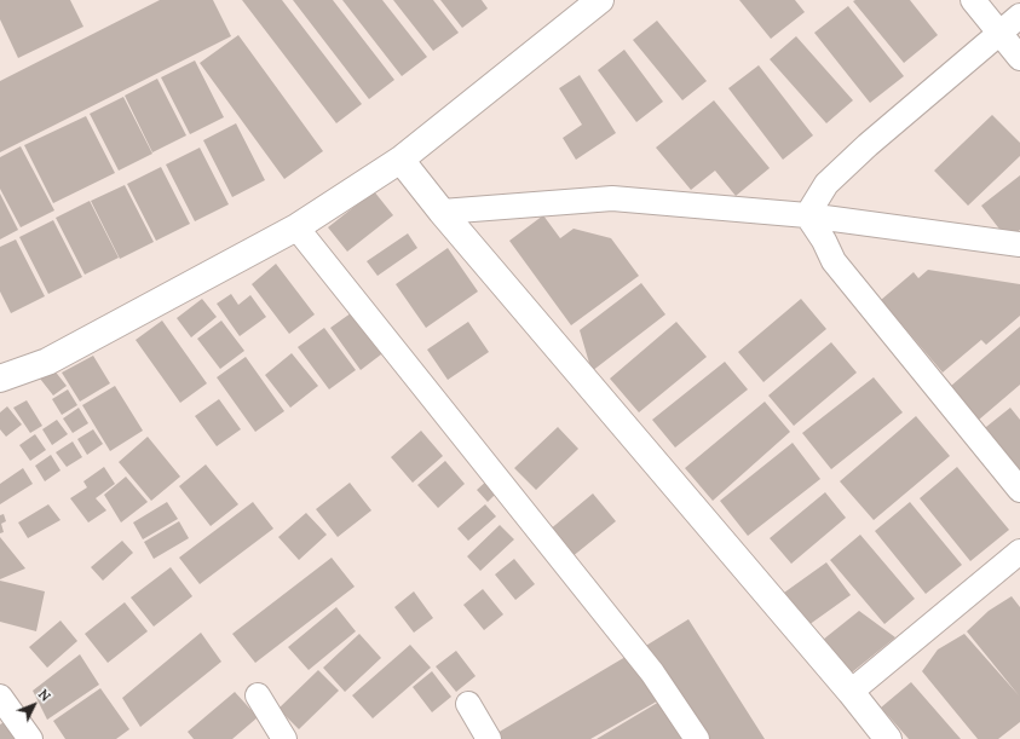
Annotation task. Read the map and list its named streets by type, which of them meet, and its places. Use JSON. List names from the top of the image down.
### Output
{
  "north": "top right"
}
